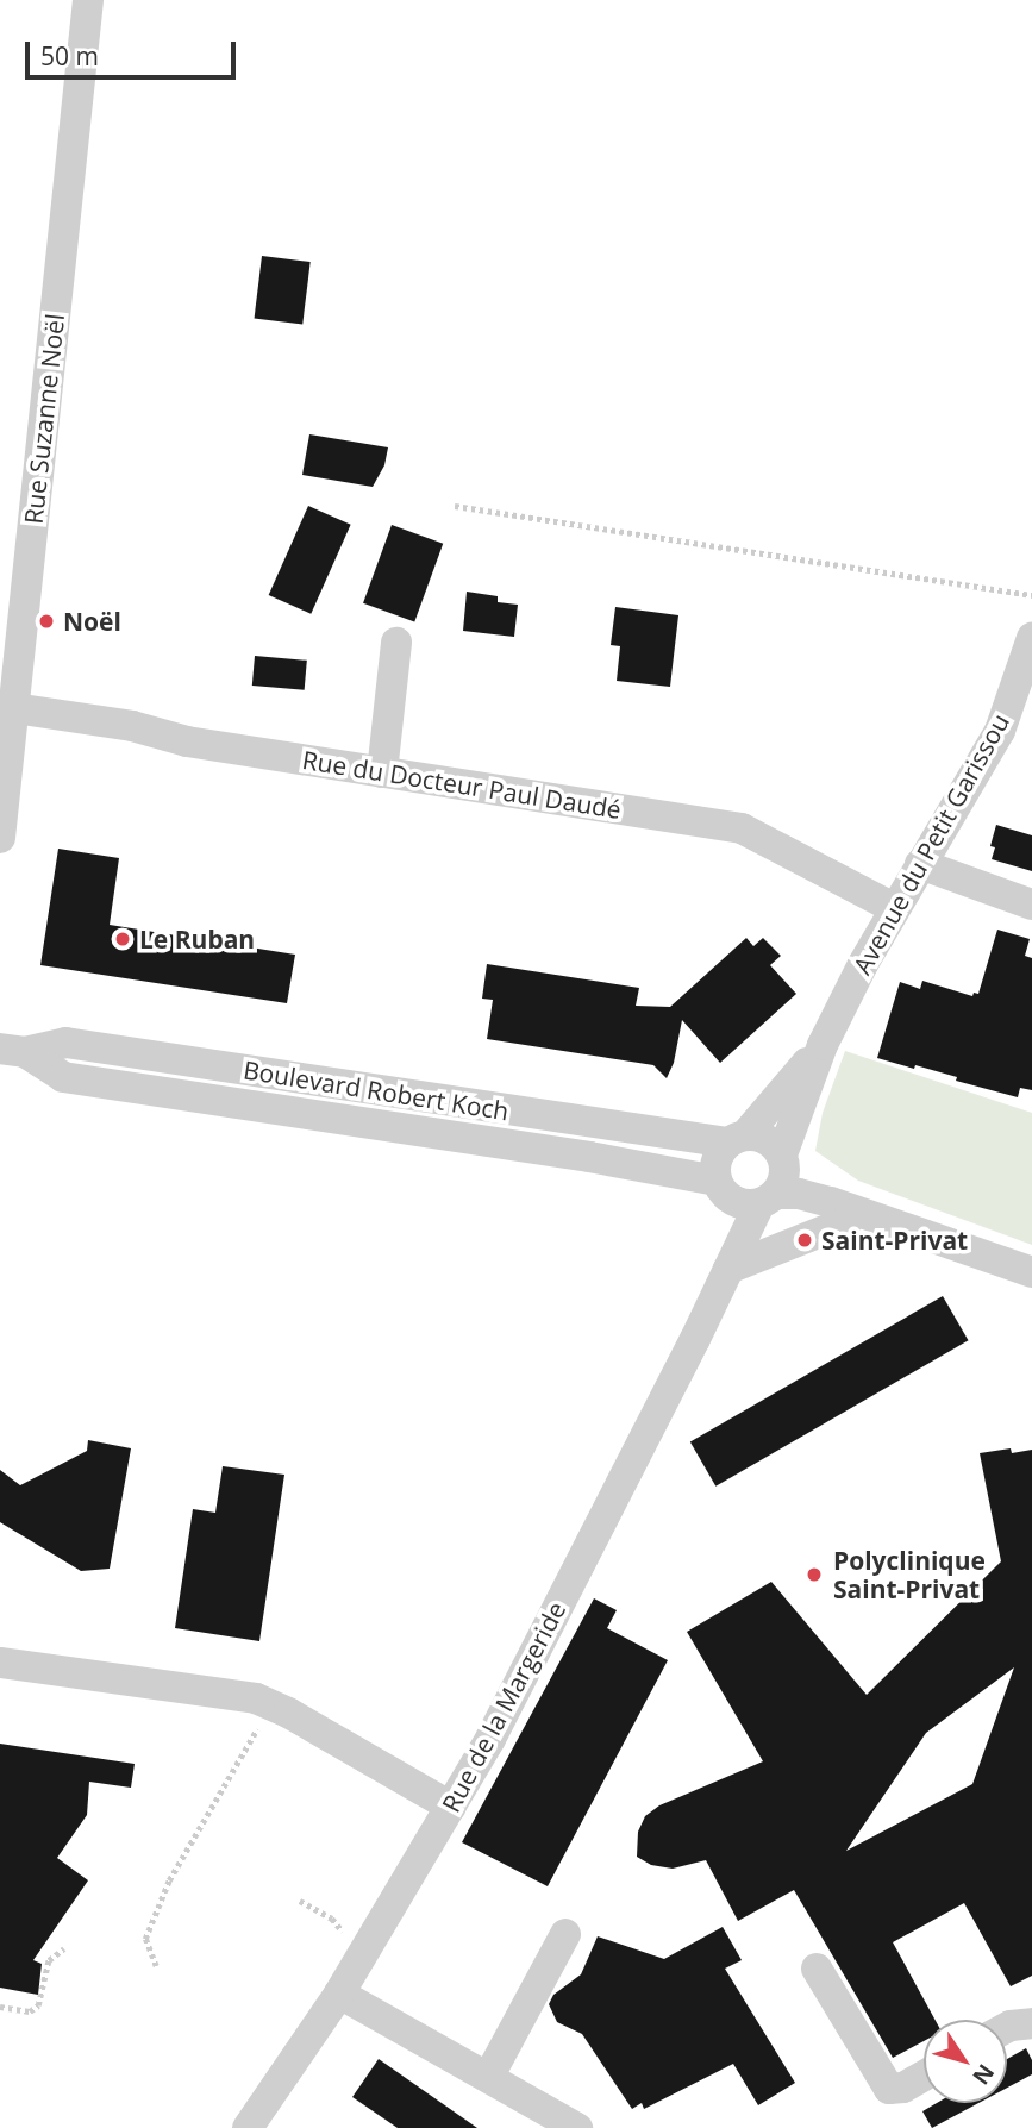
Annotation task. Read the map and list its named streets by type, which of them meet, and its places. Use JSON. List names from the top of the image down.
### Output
{
  "streets": {
    "street": [
      "Rue Suzanne Noël",
      "Rue du Docteur Paul Daudé",
      "Avenue du Petit Garissou",
      "Boulevard Robert Koch",
      "Rue de la Margeride"
    ]
  },
  "crossings": [
    ["Rue Suzanne Noël", "Rue du Docteur Paul Daudé"],
    ["Rue du Docteur Paul Daudé", "Avenue du Petit Garissou"],
    ["Avenue du Petit Garissou", "Boulevard Robert Koch"],
    ["Avenue du Petit Garissou", "Rue de la Margeride"],
    ["Boulevard Robert Koch", "Rue de la Margeride"]
  ],
  "places": [
    "Noël",
    "Le Ruban",
    "Saint-Privat",
    "Polyclinique Saint-Privat"
  ],
  "scale_bar": "50 m",
  "north": "bottom right"
}
